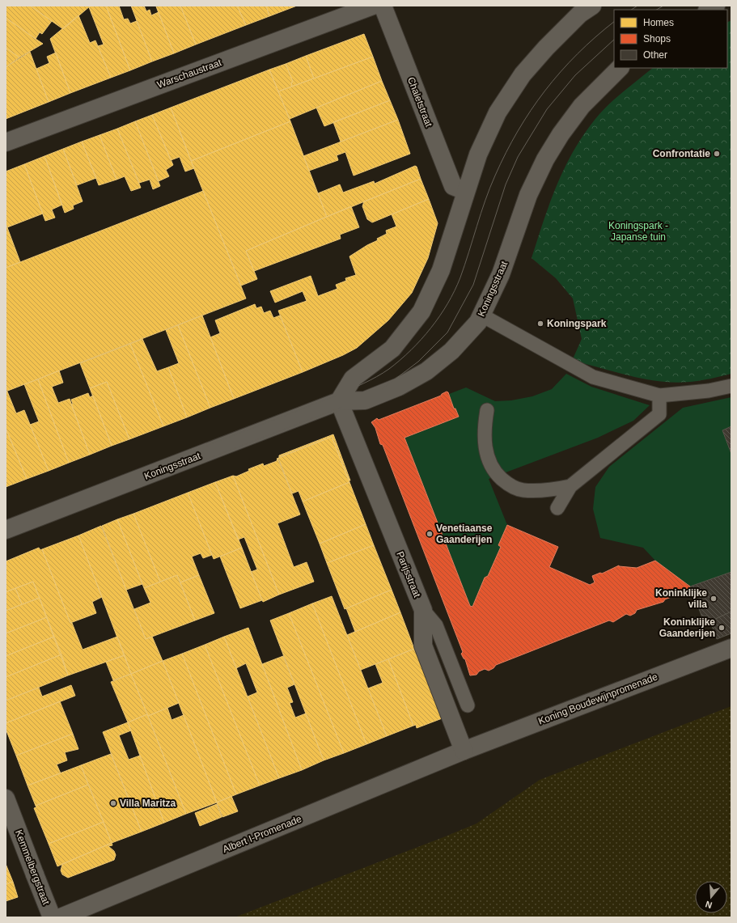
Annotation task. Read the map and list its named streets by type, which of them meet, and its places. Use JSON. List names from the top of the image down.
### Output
{
  "streets": {
    "street": [
      "Warschaustraat",
      "Chaletstraat",
      "Koningsstraat",
      "Parijsstraat",
      "Koning Boudewijnpromenade",
      "Albert I-Promenade",
      "Kemmelbergstraat"
    ]
  },
  "crossings": [
    ["Koningsstraat", "Parijsstraat"],
    ["Parijsstraat", "Koning Boudewijnpromenade"],
    ["Parijsstraat", "Albert I-Promenade"],
    ["Koning Boudewijnpromenade", "Albert I-Promenade"]
  ],
  "parks": ["Koningspark - Japanse tuin"],
  "places": [
    "Confrontatie",
    "Koningspark",
    "Venetiaanse Gaanderijen",
    "Koninklijke villa",
    "Koninklijke Gaanderijen",
    "Villa Maritza"
  ],
  "legend": ["Homes", "Shops", "Other"],
  "north": "bottom"
}
